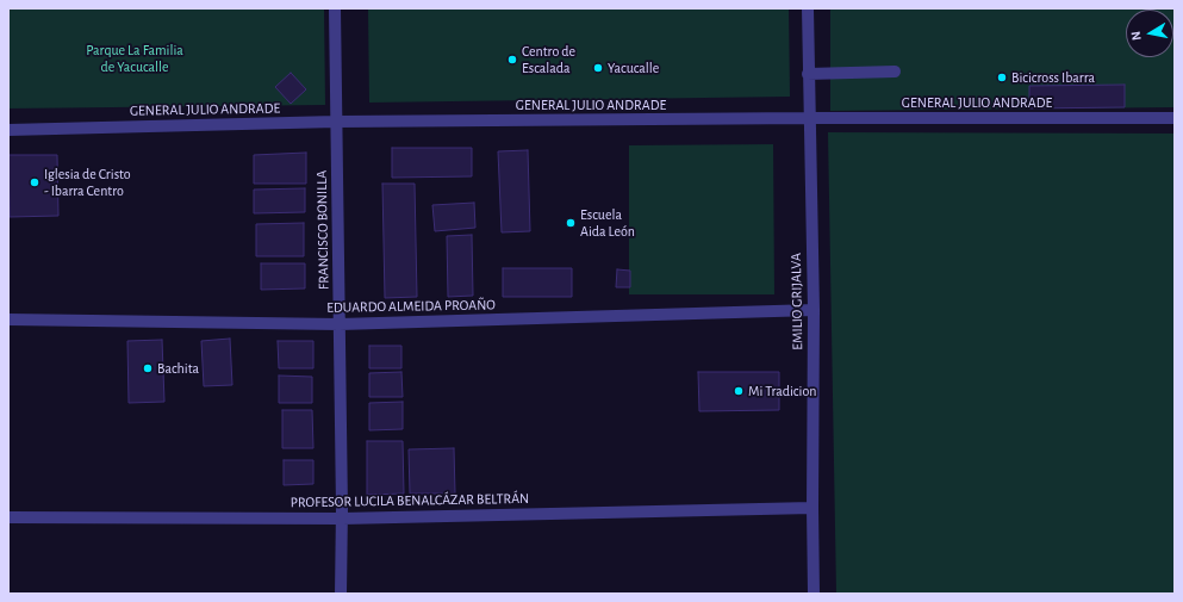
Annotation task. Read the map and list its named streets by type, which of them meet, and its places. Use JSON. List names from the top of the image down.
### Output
{
  "streets": {
    "street": [
      "GENERAL JULIO ANDRADE",
      "FRANCISCO BONILLA",
      "EMILIO GRIJALVA",
      "EDUARDO ALMEIDA PROAÑO",
      "PROFESOR LUCILA BENALCÁZAR BELTRÁN"
    ]
  },
  "crossings": [
    ["GENERAL JULIO ANDRADE", "FRANCISCO BONILLA"],
    ["GENERAL JULIO ANDRADE", "EMILIO GRIJALVA"],
    ["FRANCISCO BONILLA", "EDUARDO ALMEIDA PROAÑO"],
    ["FRANCISCO BONILLA", "PROFESOR LUCILA BENALCÁZAR BELTRÁN"],
    ["EMILIO GRIJALVA", "EDUARDO ALMEIDA PROAÑO"],
    ["EMILIO GRIJALVA", "PROFESOR LUCILA BENALCÁZAR BELTRÁN"]
  ],
  "parks": ["Parque La Familia de Yacucalle"],
  "places": [
    "Centro de Escalada",
    "Yacucalle",
    "Bicicross Ibarra",
    "Iglesia de Cristo - Ibarra Centro",
    "Escuela Aida León",
    "Bachita",
    "Mi Tradicion"
  ],
  "north": "left"
}
